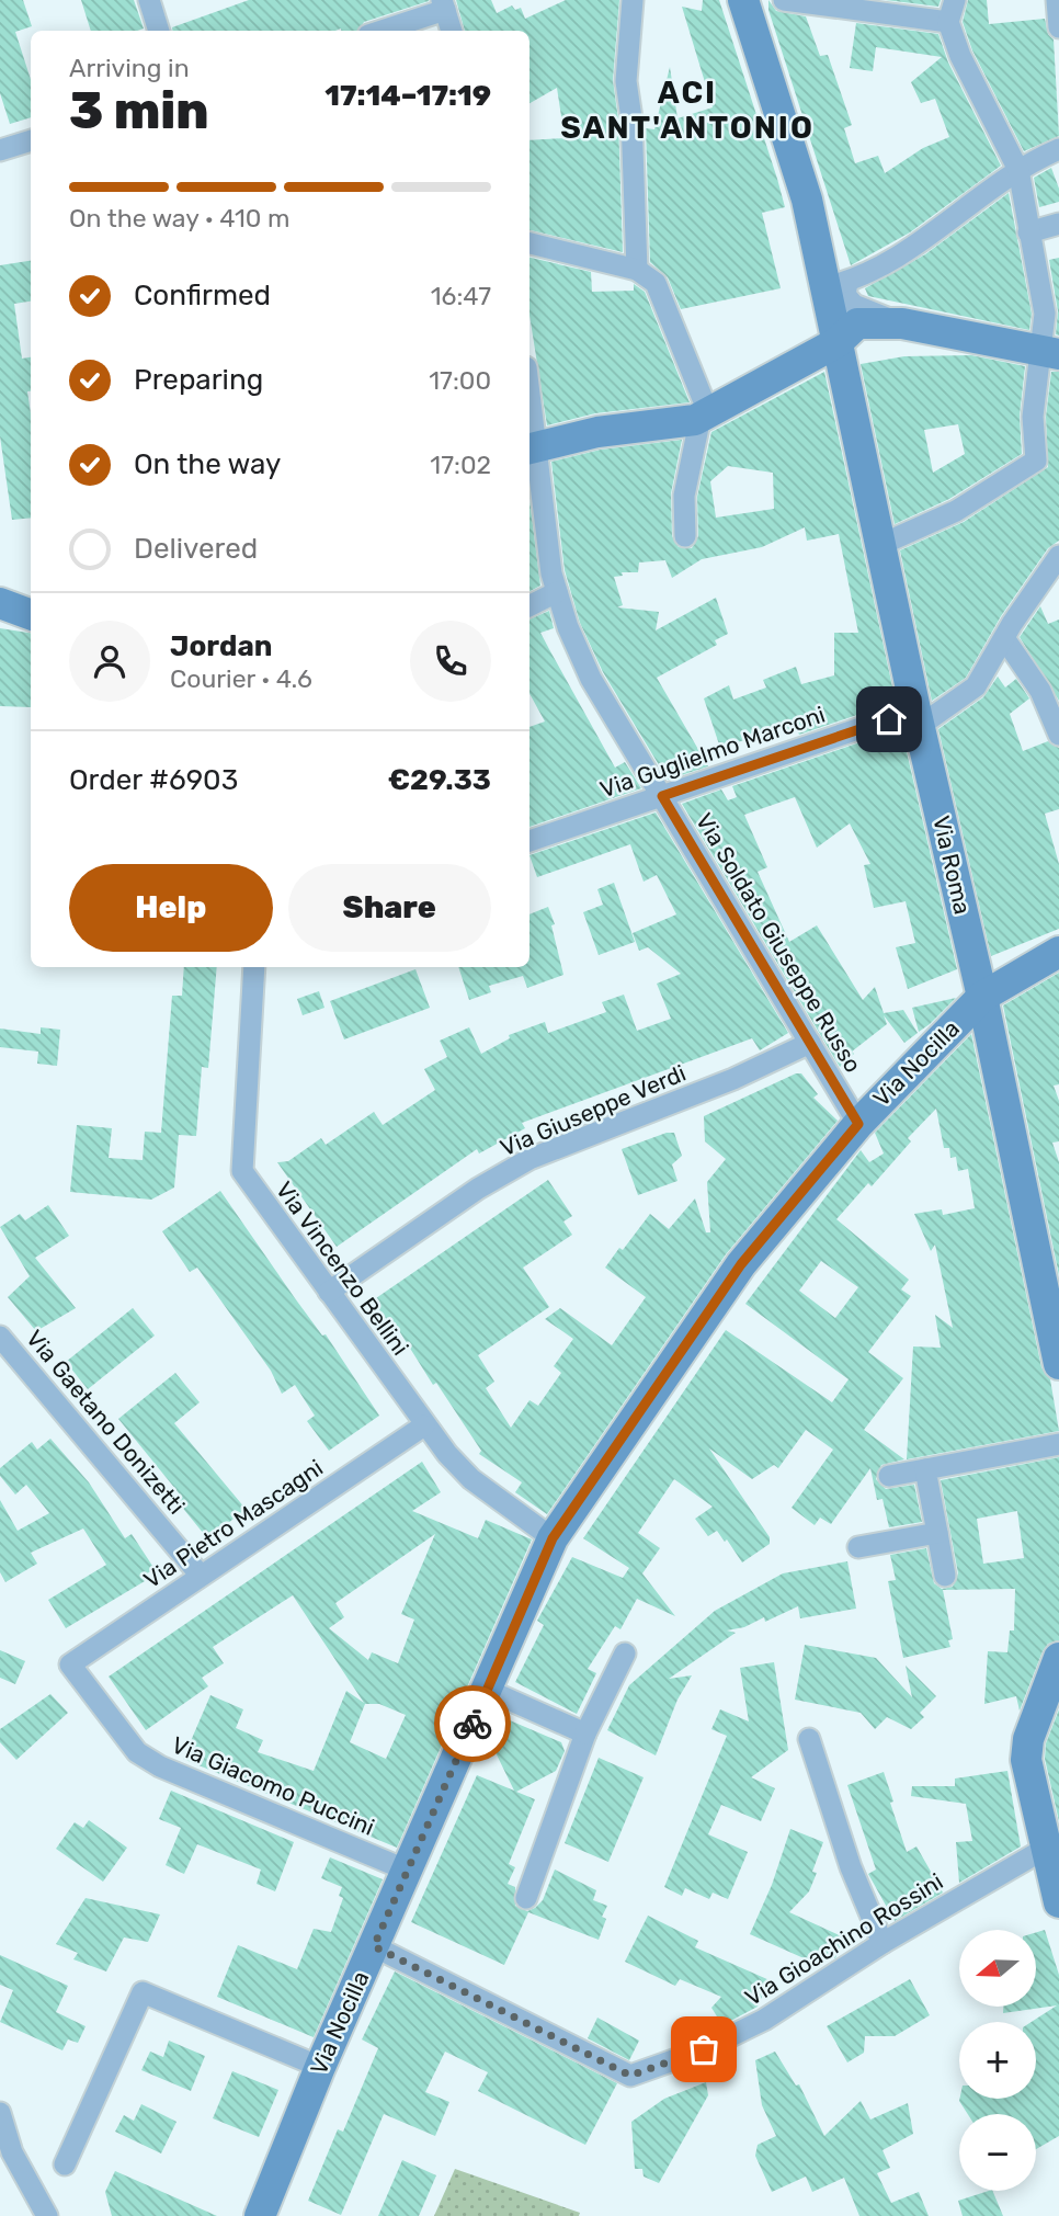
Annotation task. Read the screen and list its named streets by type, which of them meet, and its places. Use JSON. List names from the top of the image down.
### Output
{
  "streets": {
    "street": [
      "Via Guglielmo Marconi",
      "Via Roma",
      "Via Soldato Giuseppe Russo",
      "Via Nocilla",
      "Via Giuseppe Verdi",
      "Via Vincenzo Bellini",
      "Via Gaetano Donizetti",
      "Via Pietro Mascagni",
      "Via Giacomo Puccini",
      "Via Gioachino Rossini"
    ]
  },
  "crossings": [
    ["Via Guglielmo Marconi", "Via Roma"],
    ["Via Guglielmo Marconi", "Via Soldato Giuseppe Russo"],
    ["Via Roma", "Via Nocilla"],
    ["Via Soldato Giuseppe Russo", "Via Nocilla"],
    ["Via Soldato Giuseppe Russo", "Via Giuseppe Verdi"],
    ["Via Nocilla", "Via Vincenzo Bellini"],
    ["Via Nocilla", "Via Giacomo Puccini"],
    ["Via Nocilla", "Via Gioachino Rossini"],
    ["Via Giuseppe Verdi", "Via Vincenzo Bellini"],
    ["Via Vincenzo Bellini", "Via Pietro Mascagni"],
    ["Via Gaetano Donizetti", "Via Pietro Mascagni"],
    ["Via Pietro Mascagni", "Via Giacomo Puccini"]
  ],
  "districts": ["ACI SANT'ANTONIO"],
  "north": "left",
  "page": {
    "heading": ["3 min", "Arriving in", "17:14–17:19"],
    "panel": [
      "Jordan",
      "Courier · 4.6",
      "Order #6903",
      "€29.33"
    ],
    "bar": "On the way · 410 m",
    "list": [
      ["Confirmed", "16:47"],
      ["Preparing", "17:00"],
      ["On the way", "17:02"],
      "Delivered"
    ],
    "buttons": ["Help", "Share"],
    "map_buttons": ["+", "−"]
  }
}
